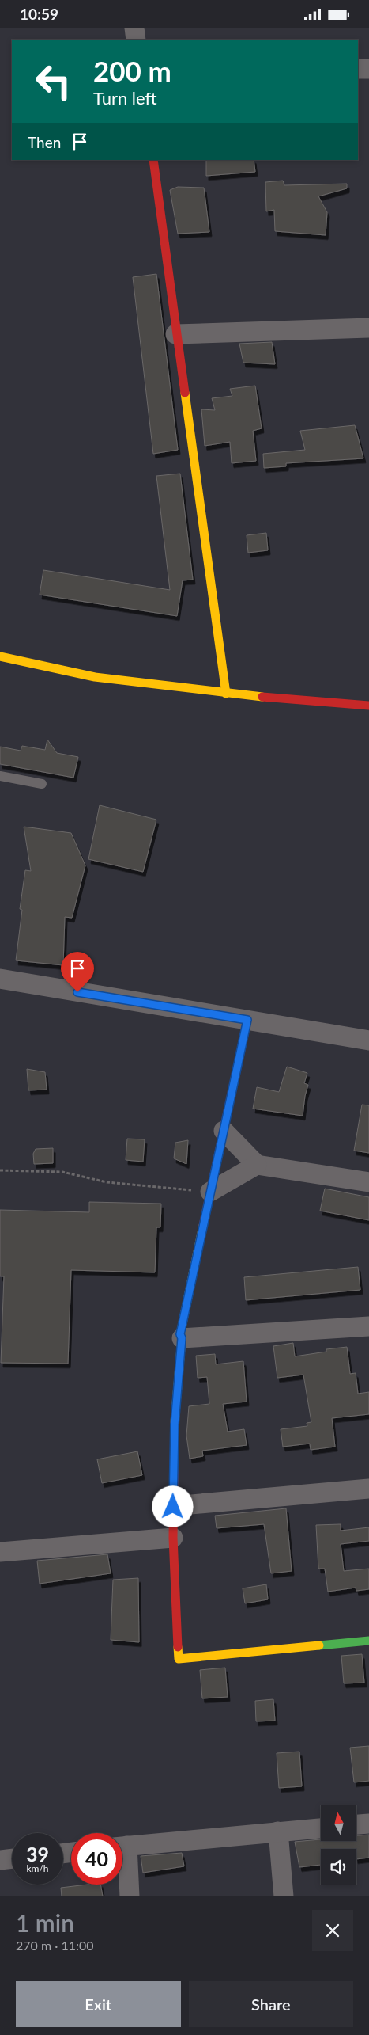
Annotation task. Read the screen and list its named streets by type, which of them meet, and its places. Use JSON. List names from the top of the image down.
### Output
{
  "north": "top",
  "page": {
    "status": "10:59",
    "turn": ["200 m", "Turn left"],
    "then": "Then",
    "speed": "39 km/h",
    "limit": "40",
    "heading": ["1 min", "270 m · 11:00"],
    "buttons": ["Exit", "Share"]
  }
}
